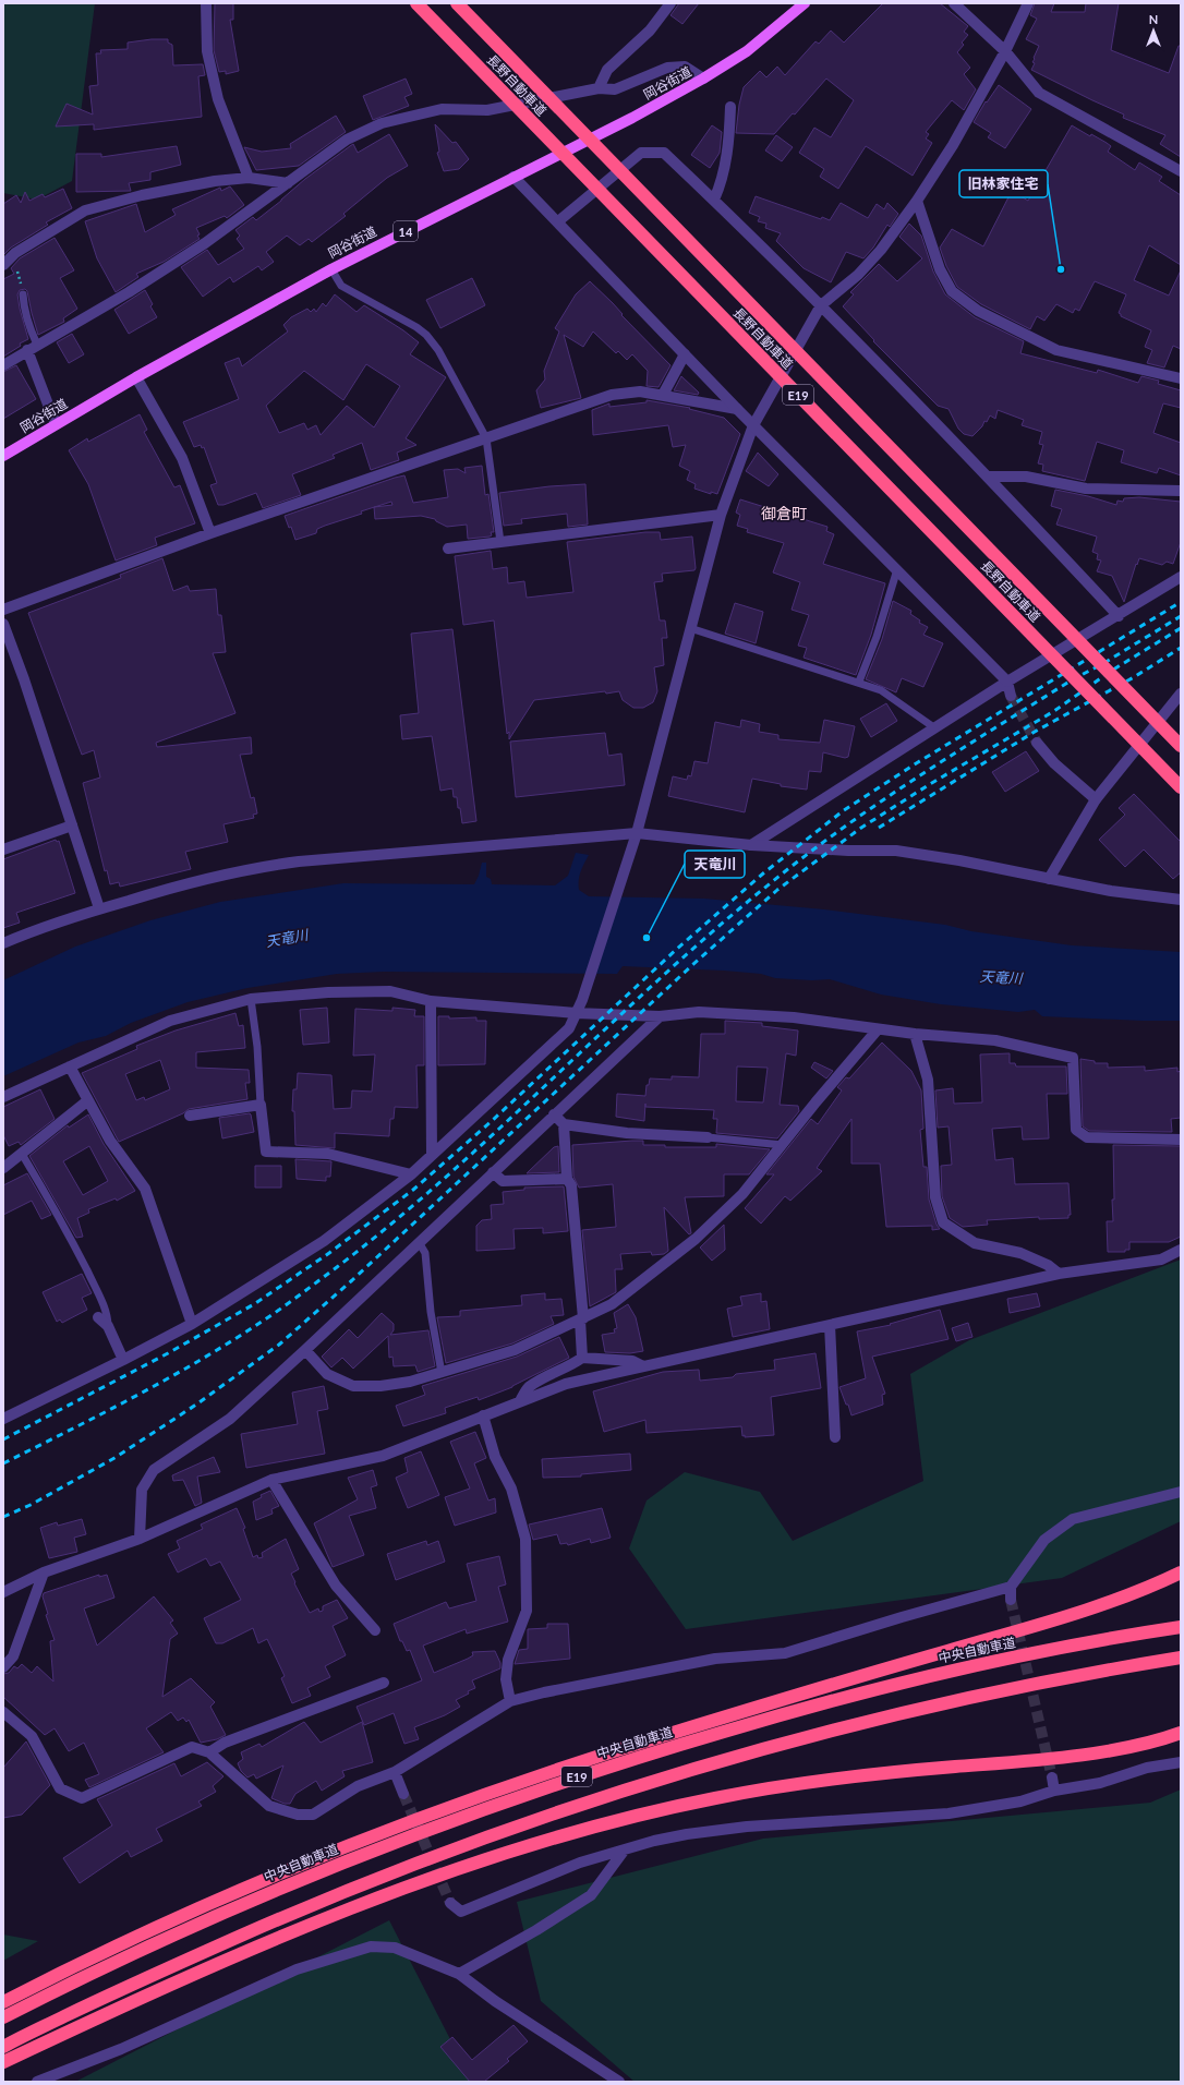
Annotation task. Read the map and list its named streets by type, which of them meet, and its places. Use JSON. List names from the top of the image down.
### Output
{
  "streets": {
    "highway": ["長野自動車道", "E19", "中央自動車道"],
    "main road": ["岡谷街道", "14"]
  },
  "districts": ["御倉町"],
  "water": ["天竜川"],
  "places": ["旧林家住宅", "天竜川"],
  "north": "top"
}
